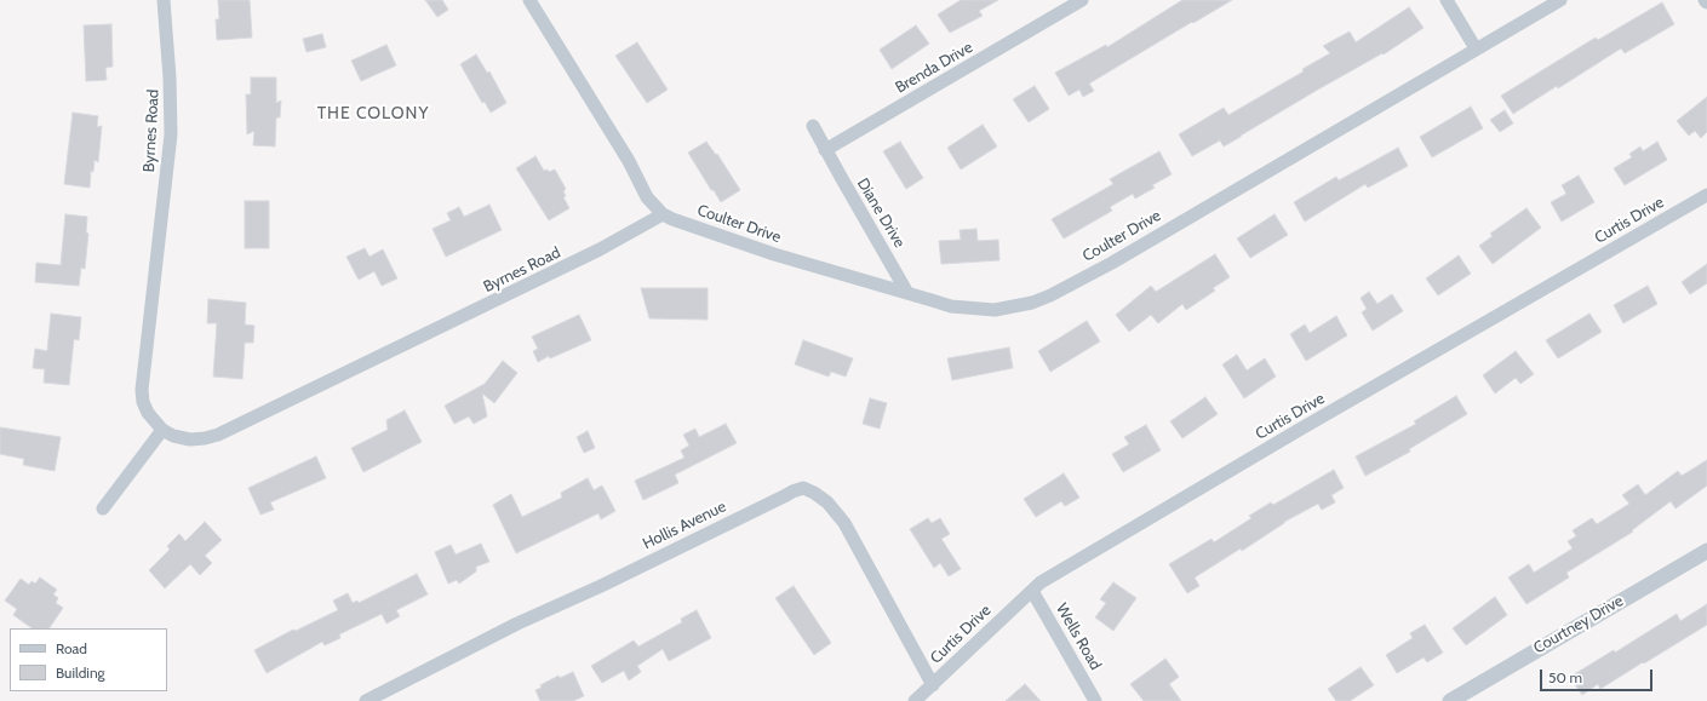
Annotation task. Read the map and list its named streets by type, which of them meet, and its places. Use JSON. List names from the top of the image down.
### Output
{
  "streets": {
    "street": [
      "Brenda Drive",
      "Byrnes Road",
      "Diane Drive",
      "Curtis Drive",
      "Coulter Drive",
      "Hollis Avenue",
      "Courtney Drive",
      "Wells Road"
    ]
  },
  "crossings": [
    ["Brenda Drive", "Diane Drive"],
    ["Byrnes Road", "Coulter Drive"],
    ["Diane Drive", "Coulter Drive"],
    ["Curtis Drive", "Hollis Avenue"],
    ["Curtis Drive", "Wells Road"]
  ],
  "districts": ["THE COLONY"],
  "legend": ["Road", "Building"],
  "scale_bar": "50 m"
}
